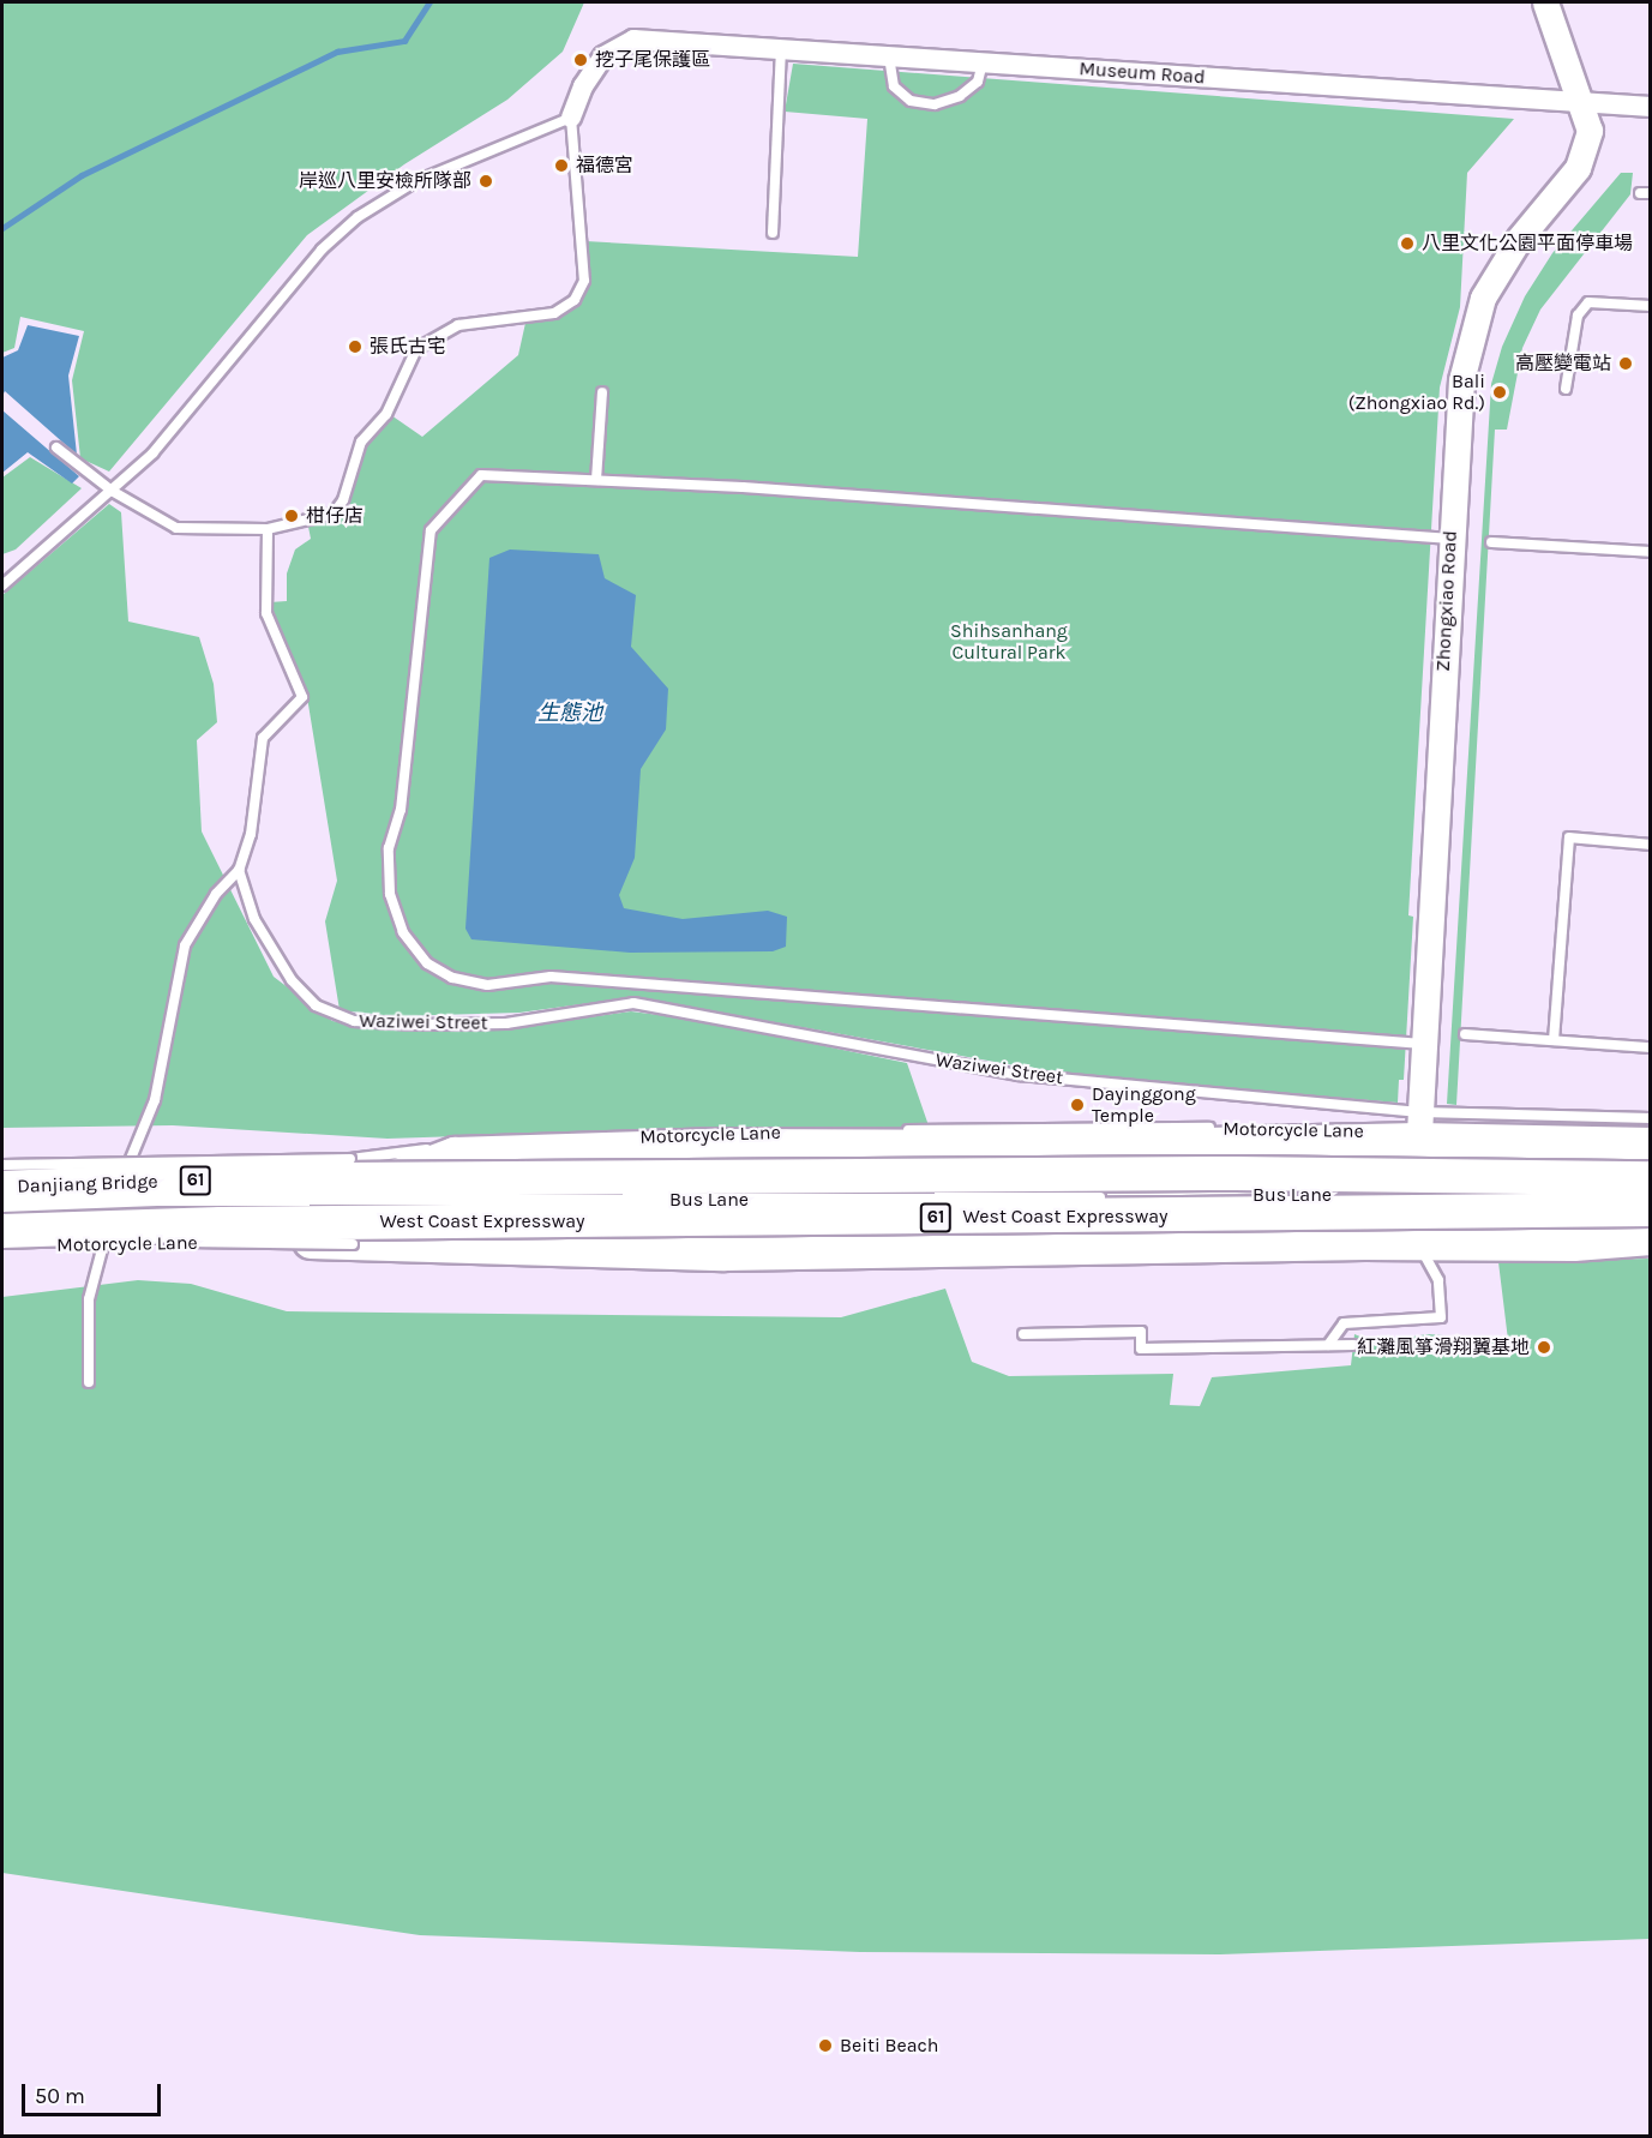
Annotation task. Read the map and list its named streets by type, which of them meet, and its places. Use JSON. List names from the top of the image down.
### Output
{
  "streets": {
    "highway": ["61", "Danjiang Bridge", "West Coast Expressway"],
    "street": ["Museum Road", "Zhongxiao Road"],
    "lane": ["Waziwei Street", "Motorcycle Lane", "Bus Lane"]
  },
  "crossings": [
    ["Museum Road", "Zhongxiao Road"],
    ["Zhongxiao Road", "Waziwei Street"],
    ["Zhongxiao Road", "Motorcycle Lane"],
    ["Zhongxiao Road", "Bus Lane"],
    ["Waziwei Street", "Motorcycle Lane"],
    ["61", "Danjiang Bridge"],
    ["61", "West Coast Expressway"]
  ],
  "water": ["生態池"],
  "parks": ["Shihsanhang Cultural Park"],
  "places": [
    "挖子尾保護區",
    "福德宮",
    "岸巡八里安檢所隊部",
    "八里文化公園平面停車場",
    "張氏古宅",
    "高壓變電站",
    "Bali (Zhongxiao Rd.)",
    "柑仔店",
    "Dayinggong Temple",
    "紅灘風箏滑翔翼基地",
    "Beiti Beach"
  ],
  "scale_bar": "50 m"
}
